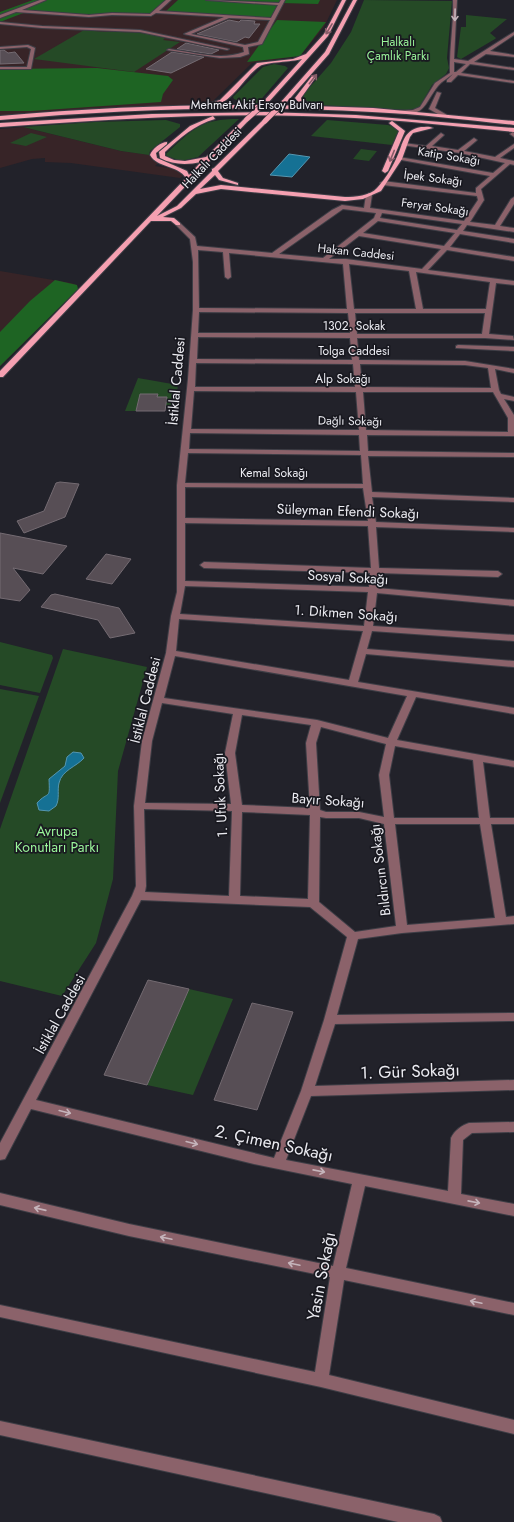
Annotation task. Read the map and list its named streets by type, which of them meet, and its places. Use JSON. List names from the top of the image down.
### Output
{
  "streets": {
    "main road": ["Mehmet Akif Ersoy Bulvarı", "Halkalı Caddesi"],
    "street": [
      "Katip Sokağı",
      "İpek Sokağı",
      "Feryat Sokağı",
      "Hakan Caddesi",
      "1302. Sokak",
      "Tolga Caddesi",
      "Alp Sokağı",
      "İstiklal Caddesi",
      "Dağlı Sokağı",
      "Kemal Sokağı",
      "Süleyman Efendi Sokağı",
      "Sosyal Sokağı",
      "1. Dikmen Sokağı",
      "1. Ufuk Sokağı",
      "Bayır Sokağı",
      "Bıldırcın Sokağı",
      "1. Gür Sokağı",
      "2. Çimen Sokağı",
      "Yasin Sokağı"
    ]
  },
  "crossings": [
    ["Feryat Sokağı", "Hakan Caddesi"],
    ["Hakan Caddesi", "İstiklal Caddesi"],
    ["1302. Sokak", "İstiklal Caddesi"],
    ["Tolga Caddesi", "İstiklal Caddesi"],
    ["Alp Sokağı", "İstiklal Caddesi"],
    ["İstiklal Caddesi", "Dağlı Sokağı"],
    ["İstiklal Caddesi", "Kemal Sokağı"],
    ["İstiklal Caddesi", "Süleyman Efendi Sokağı"],
    ["İstiklal Caddesi", "Sosyal Sokağı"],
    ["İstiklal Caddesi", "1. Dikmen Sokağı"],
    ["İstiklal Caddesi", "Bayır Sokağı"],
    ["İstiklal Caddesi", "2. Çimen Sokağı"],
    ["1. Ufuk Sokağı", "Bayır Sokağı"],
    ["Bayır Sokağı", "Bıldırcın Sokağı"],
    ["2. Çimen Sokağı", "Yasin Sokağı"]
  ],
  "one_way": ["2. Çimen Sokağı"],
  "parks": ["Halkalı Çamlık Parkı", "Avrupa Konutları Parkı"]
}
